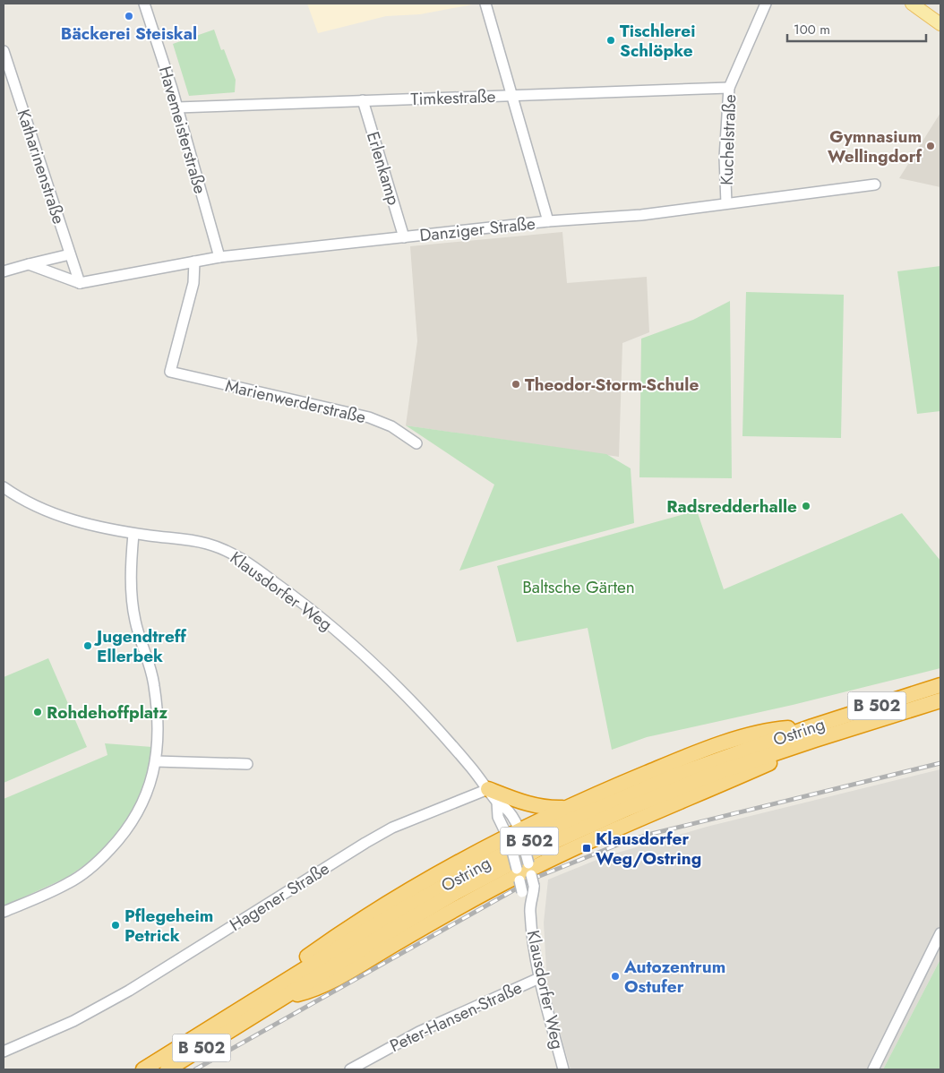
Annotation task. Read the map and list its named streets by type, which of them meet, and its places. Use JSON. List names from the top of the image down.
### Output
{
  "streets": {
    "highway": ["B 502", "Ostring"],
    "street": [
      "Timkestraße",
      "Havemeisterstraße",
      "Kuchelstraße",
      "Katharinenstraße",
      "Erlenkamp",
      "Danziger Straße",
      "Marienwerderstraße",
      "Klausdorfer Weg",
      "Hagener Straße",
      "Peter-Hansen-Straße"
    ]
  },
  "crossings": [
    ["Timkestraße", "Havemeisterstraße"],
    ["Timkestraße", "Kuchelstraße"],
    ["Timkestraße", "Erlenkamp"],
    ["Havemeisterstraße", "Danziger Straße"],
    ["Kuchelstraße", "Danziger Straße"],
    ["Katharinenstraße", "Danziger Straße"],
    ["Erlenkamp", "Danziger Straße"],
    ["Danziger Straße", "Marienwerderstraße"],
    ["Klausdorfer Weg", "Hagener Straße"],
    ["Klausdorfer Weg", "Peter-Hansen-Straße"]
  ],
  "parks": ["Baltsche Gärten"],
  "places": {
    "other": [
      "Bäckerei Steiskal",
      "Tischlerei Schlöpke",
      "Gymnasium Wellingdorf",
      "Theodor-Storm-Schule",
      "Radsredderhalle",
      "Jugendtreff Ellerbek",
      "Rohdehoffplatz",
      "Pflegeheim Petrick",
      "Autozentrum Ostufer"
    ],
    "transit": ["Klausdorfer Weg/Ostring"]
  },
  "scale_bar": "100 m"
}
